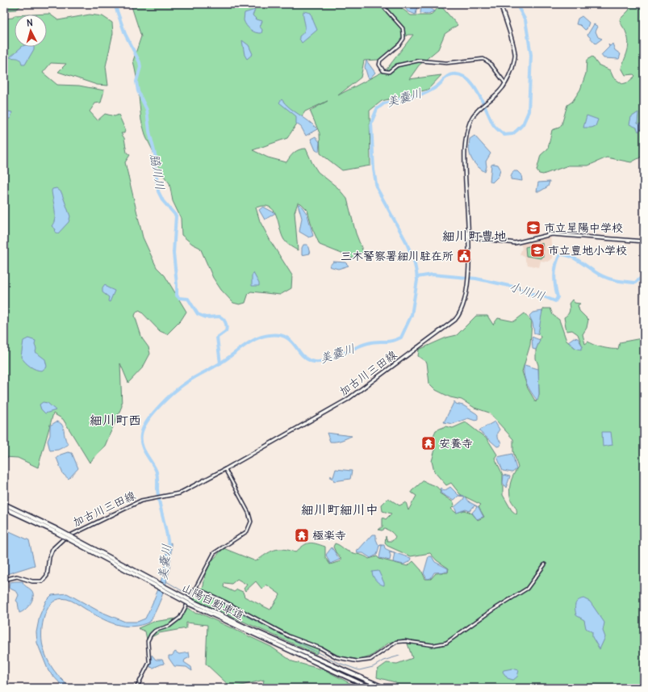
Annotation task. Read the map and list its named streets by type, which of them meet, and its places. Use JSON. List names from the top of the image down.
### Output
{
  "streets": {
    "highway": ["山陽自動車道"],
    "main road": ["加古川三田線"]
  },
  "districts": ["細川町豊地", "細川町西", "細川町細川中"],
  "water": ["美嚢川", "脇川川", "小川川"],
  "places": {
    "school or university": ["市立星陽中学校", "市立豊地小学校"],
    "public building": ["三木警察署細川駐在所"],
    "temple": ["安養寺", "極楽寺"]
  },
  "north": "top"
}
